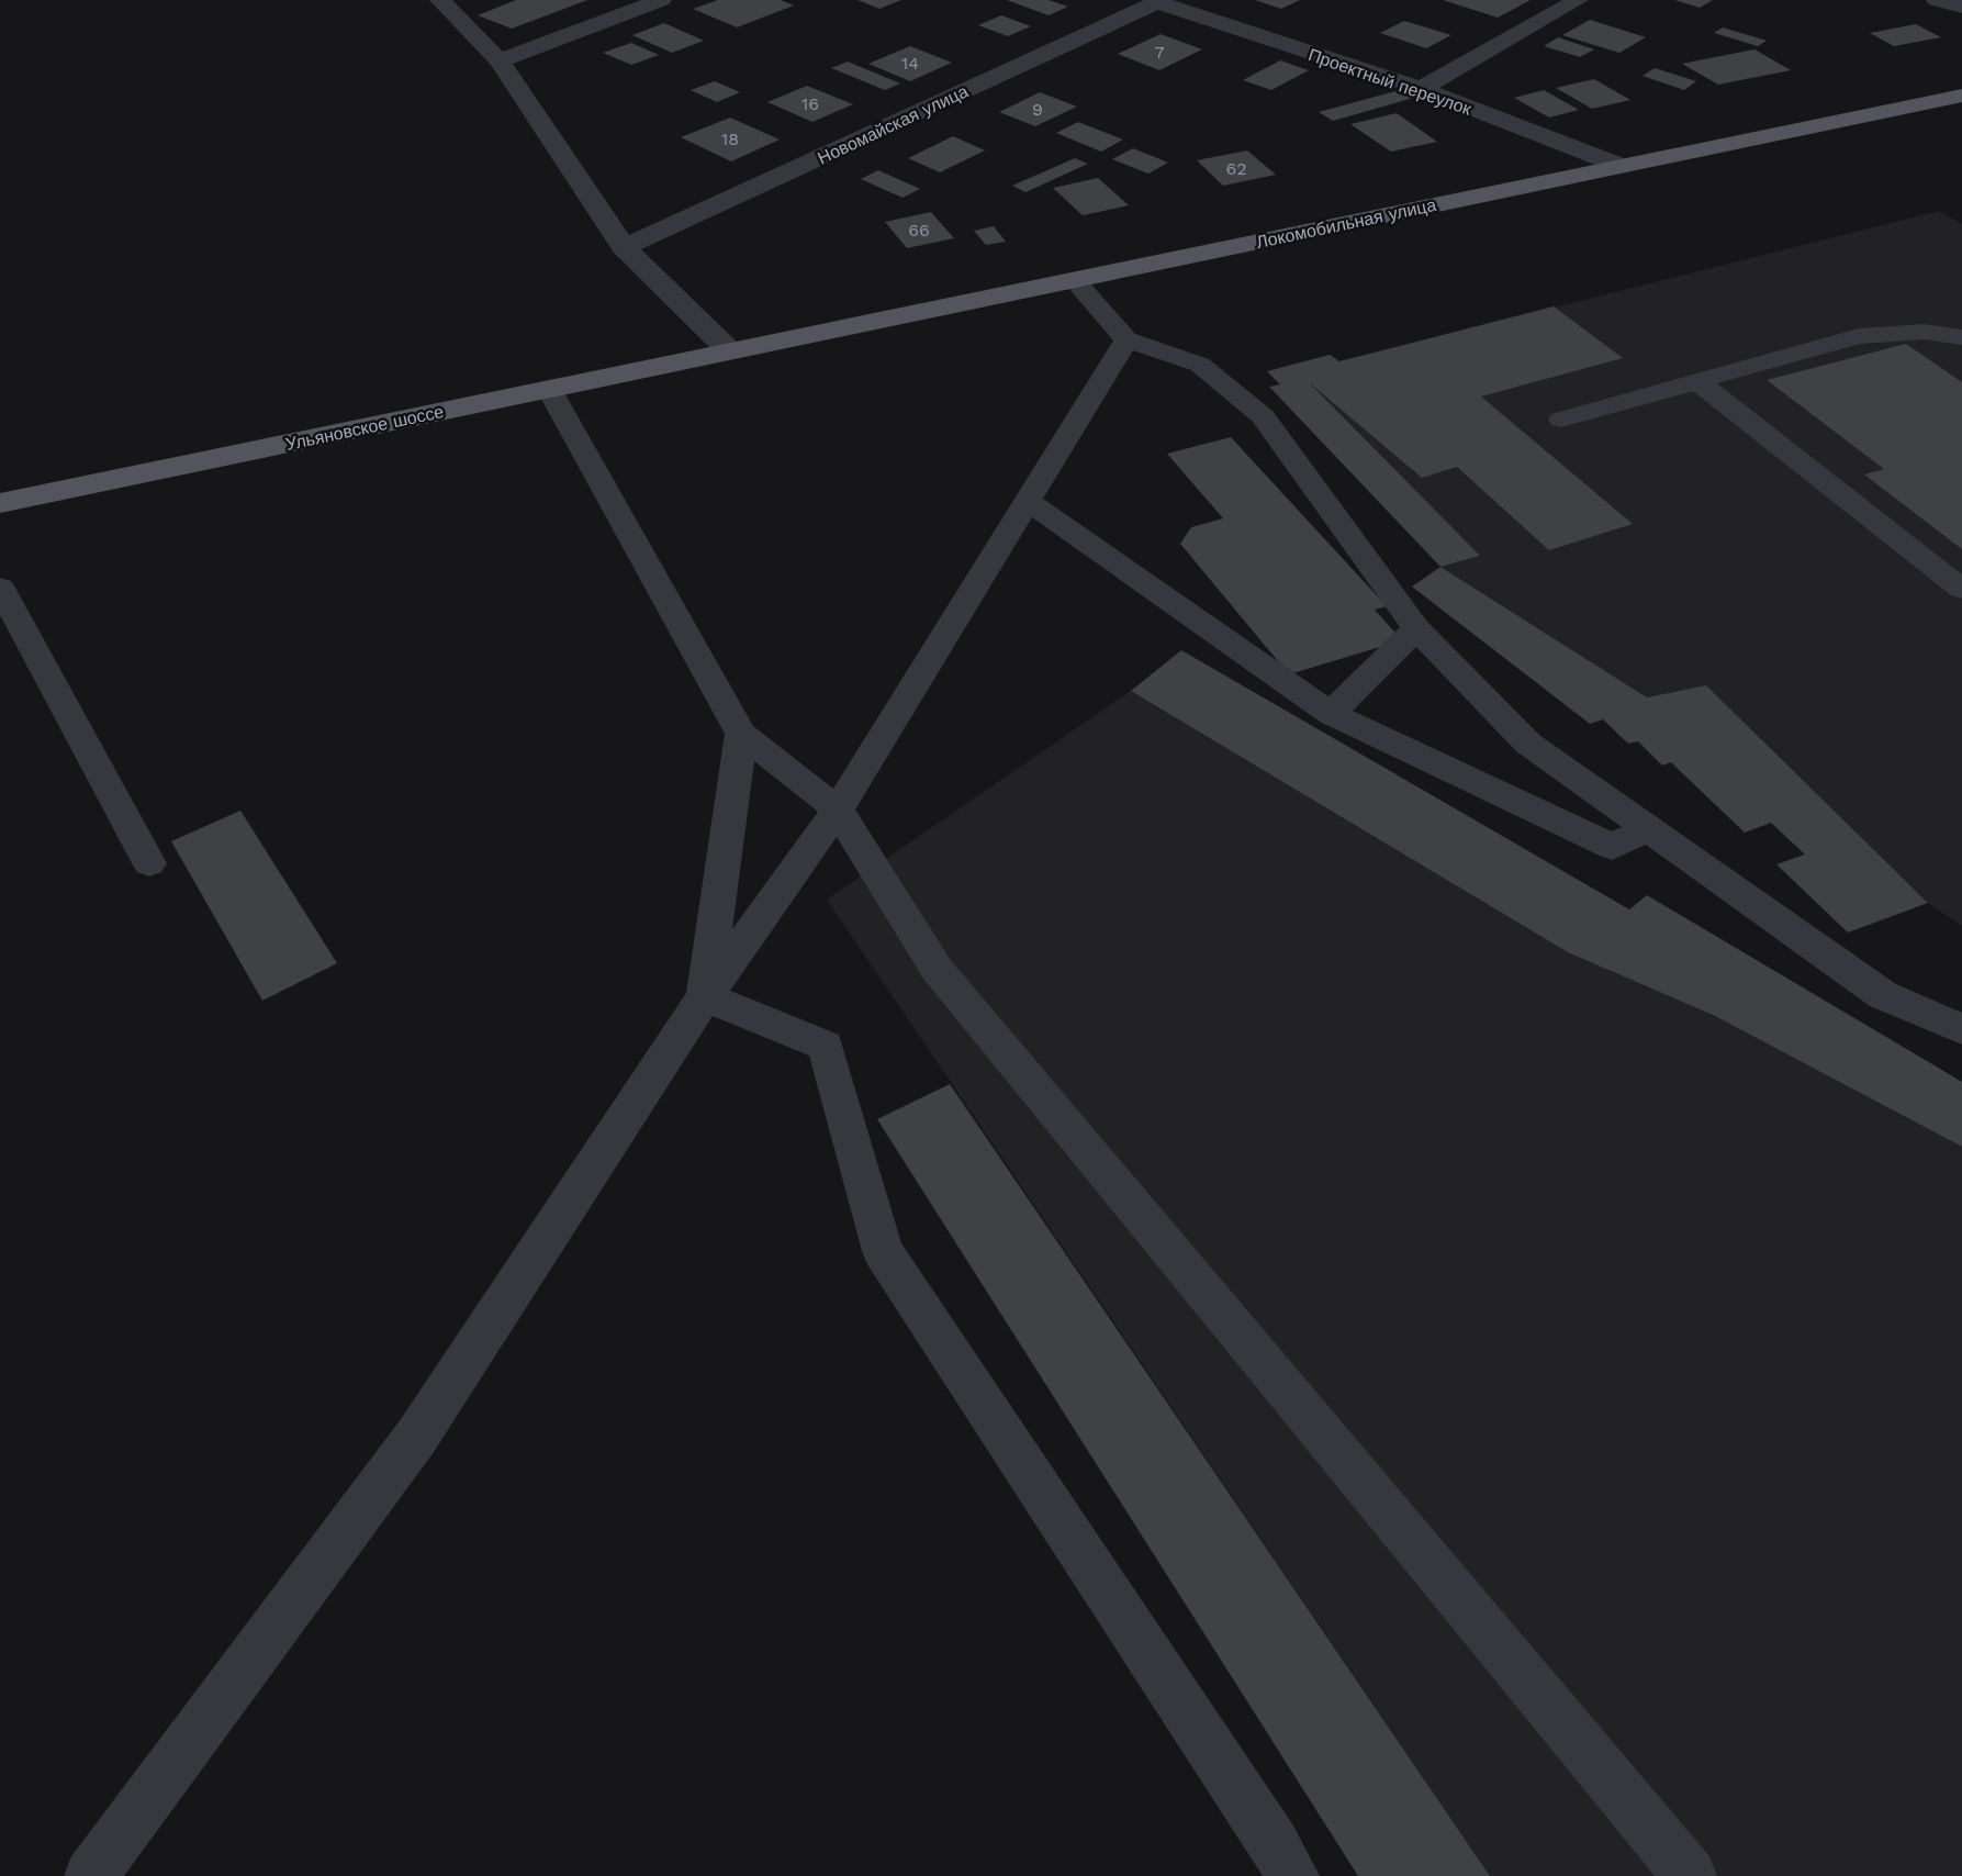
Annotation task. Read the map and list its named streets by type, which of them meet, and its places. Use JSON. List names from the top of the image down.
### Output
{
  "streets": {
    "main road": ["Локомобильная улица", "Ульяновское шоссе"],
    "street": ["Проектный переулок", "Новомайская улица"]
  },
  "crossings": [
    ["Проектный переулок", "Новомайская улица"],
    ["Проектный переулок", "Локомобильная улица"],
    ["Локомобильная улица", "Ульяновское шоссе"]
  ],
  "house_numbers": [
    "7",
    "14",
    "16",
    "9",
    "18",
    "62",
    "66"
  ]
}
